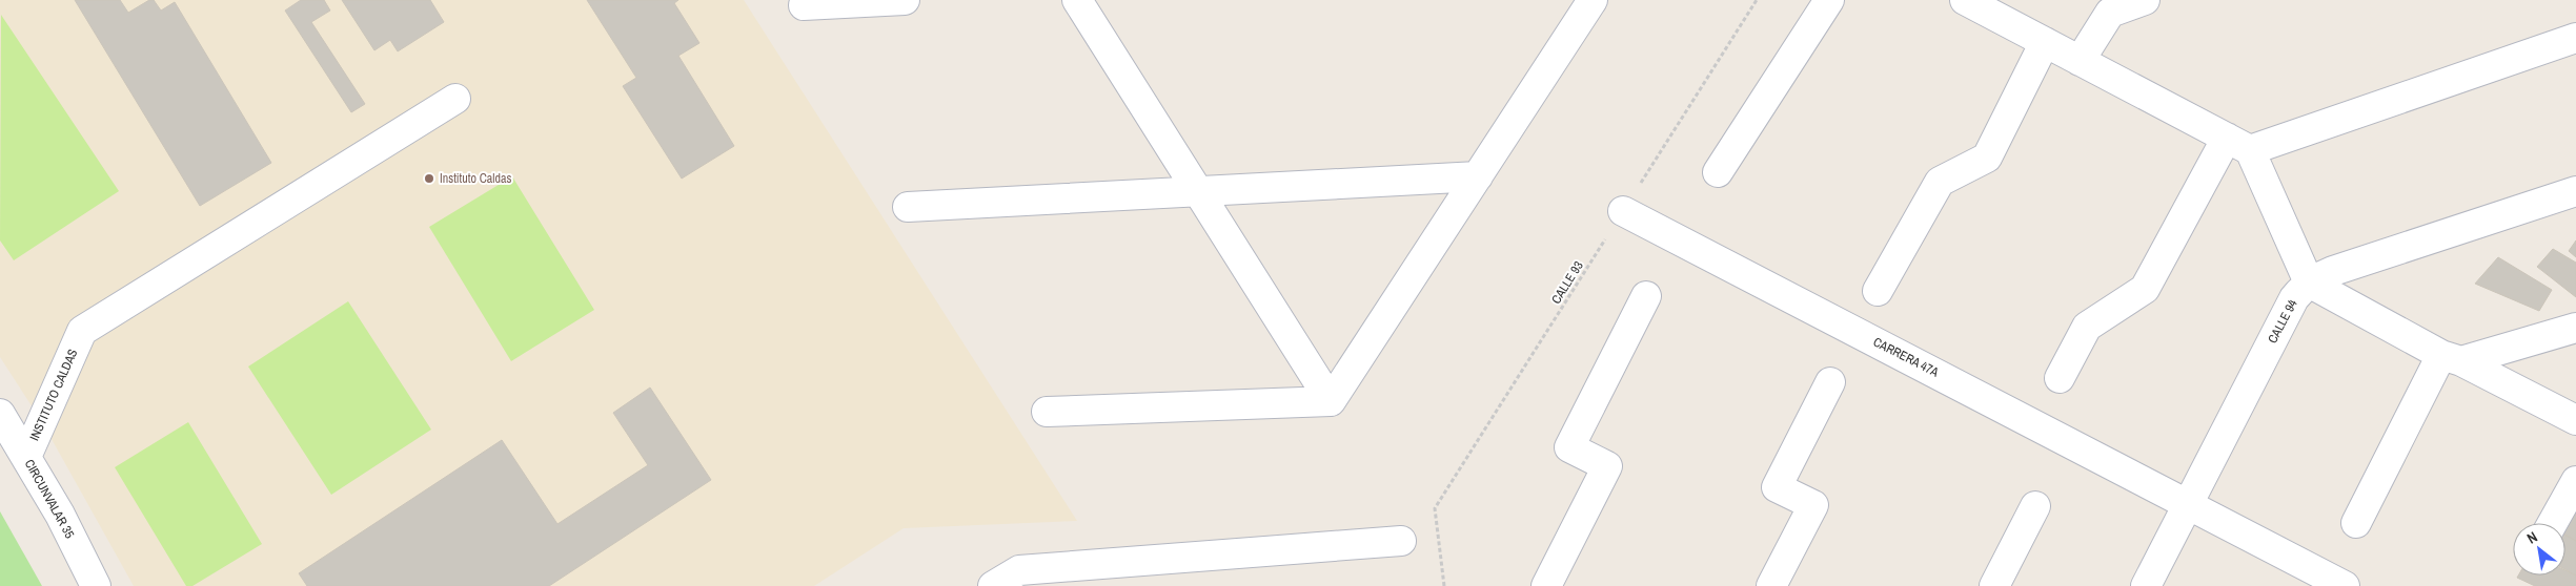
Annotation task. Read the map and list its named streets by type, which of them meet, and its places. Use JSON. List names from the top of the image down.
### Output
{
  "streets": {
    "street": [
      "CALLE 94",
      "CARRERA 47A",
      "INSTITUTO CALDAS",
      "CIRCUNVALAR 35"
    ],
    "path": ["CALLE 93"]
  },
  "crossings": [
    ["CALLE 93", "CARRERA 47A"],
    ["CALLE 94", "CARRERA 47A"],
    ["INSTITUTO CALDAS", "CIRCUNVALAR 35"]
  ],
  "places": ["Instituto Caldas"],
  "north": "top left"
}
